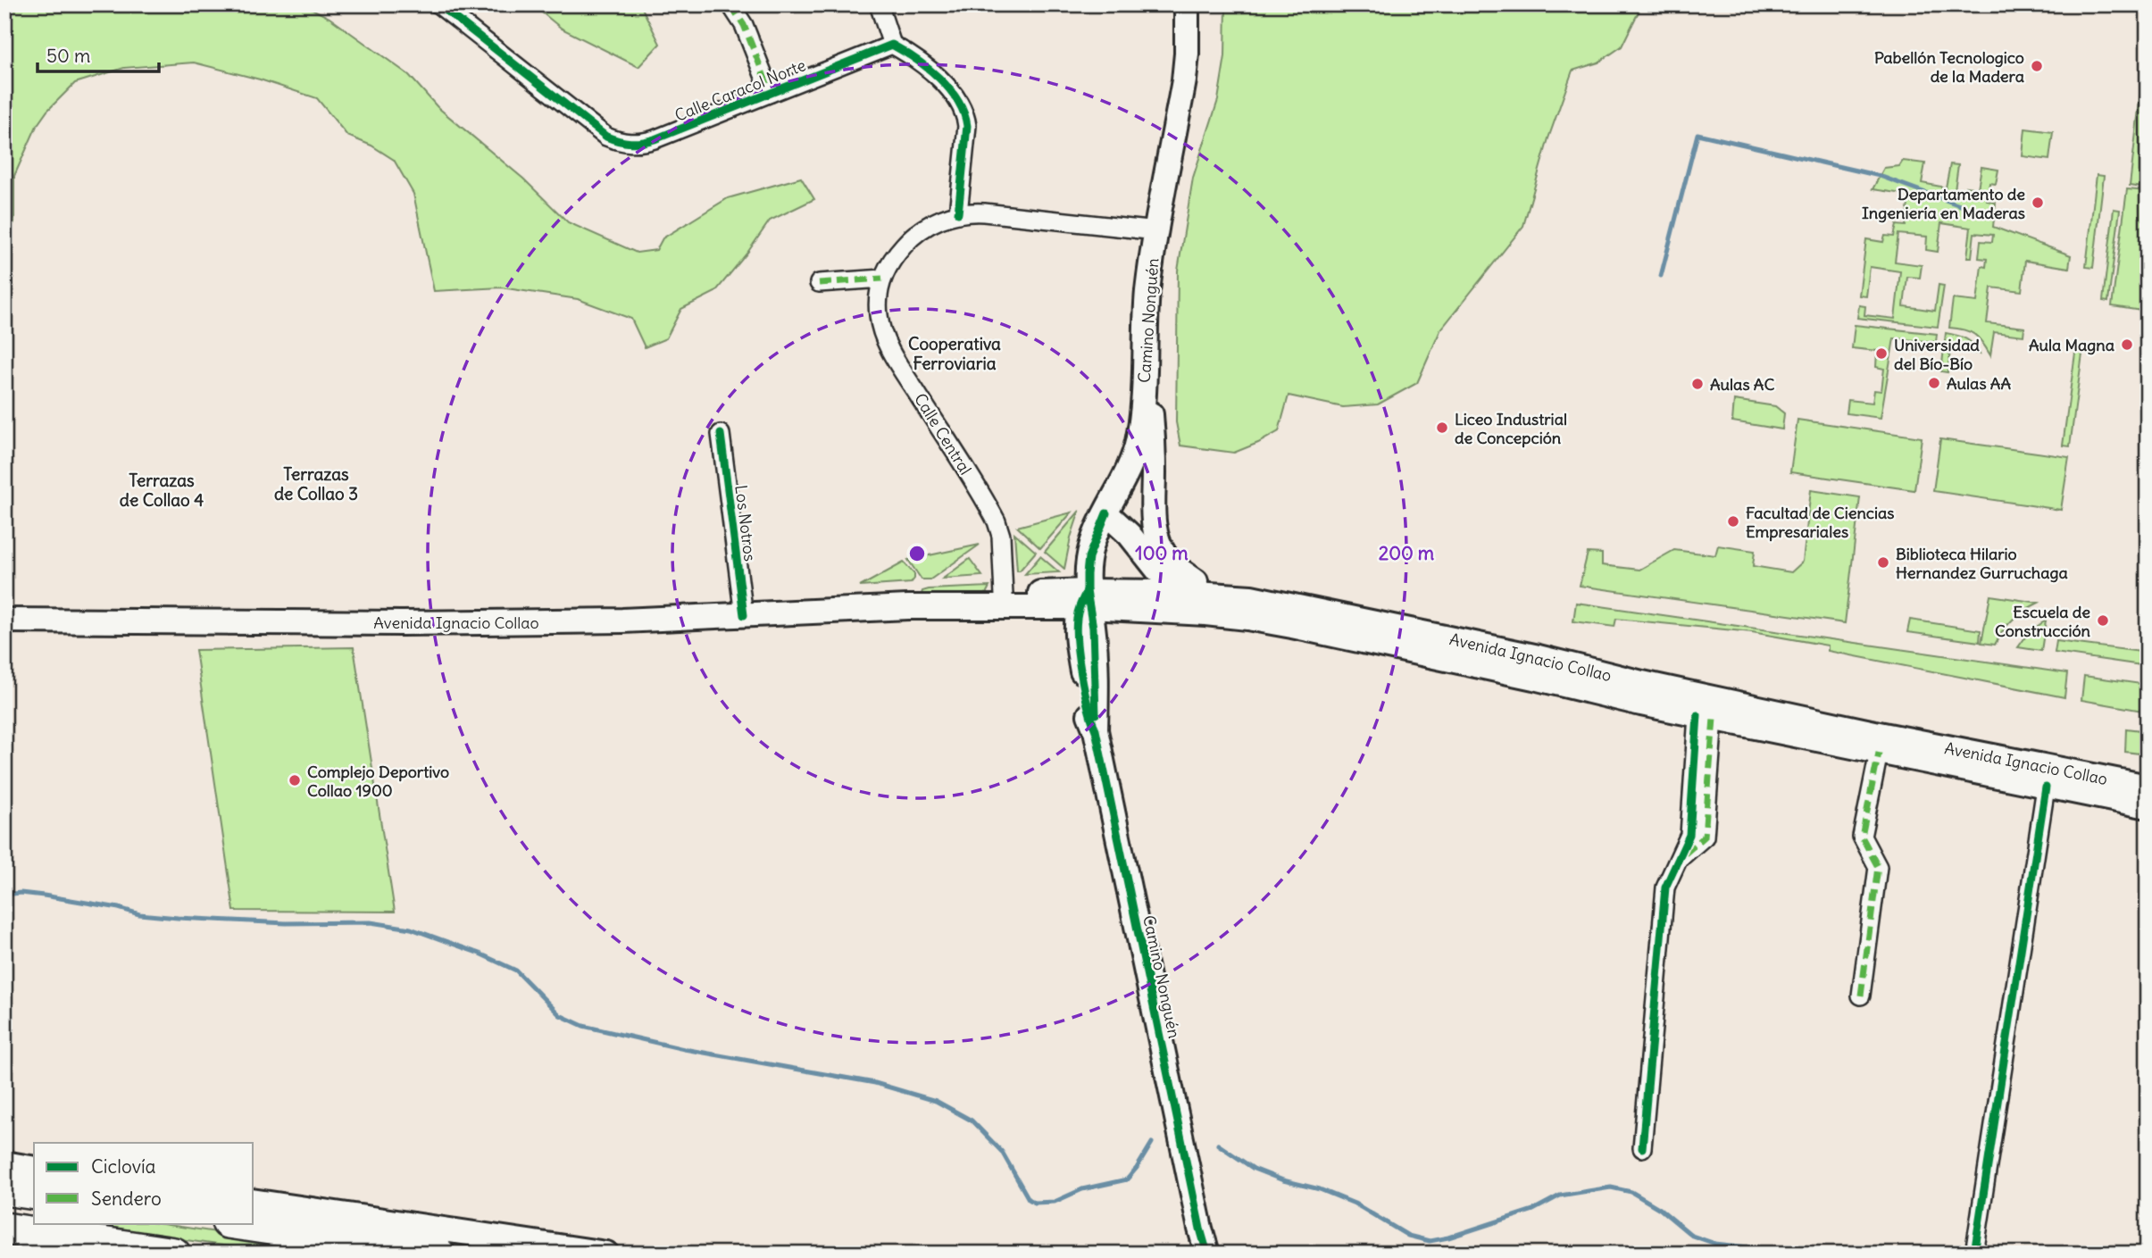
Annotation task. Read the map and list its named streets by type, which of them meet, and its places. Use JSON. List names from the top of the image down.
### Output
{
  "streets": {
    "main road": ["Camino Nonguén", "Avenida Ignacio Collao"],
    "street": ["Calle Caracol Norte", "Calle Central", "Los Notros"]
  },
  "crossings": [
    ["Camino Nonguén", "Calle Central"],
    ["Camino Nonguén", "Avenida Ignacio Collao"],
    ["Calle Central", "Avenida Ignacio Collao"],
    ["Los Notros", "Avenida Ignacio Collao"]
  ],
  "districts": ["Cooperativa Ferroviaria", "Terrazas de Collao 3", "Terrazas de Collao 4"],
  "places": [
    "Pabellón Tecnologico de la Madera",
    "Departamento de Ingeniería en Maderas",
    "Aula Magna",
    "Universidad del Bío-Bío",
    "Aulas AA",
    "Aulas AC",
    "Liceo Industrial de Concepción",
    "Facultad de Ciencias Empresariales",
    "Biblioteca Hilario Hernandez Gurruchaga",
    "Escuela de Construcción",
    "Complejo Deportivo Collao 1900"
  ],
  "legend": ["Ciclovía", "Sendero"],
  "scale_bar": "50 m",
  "rings": ["100 m", "200 m"]
}
